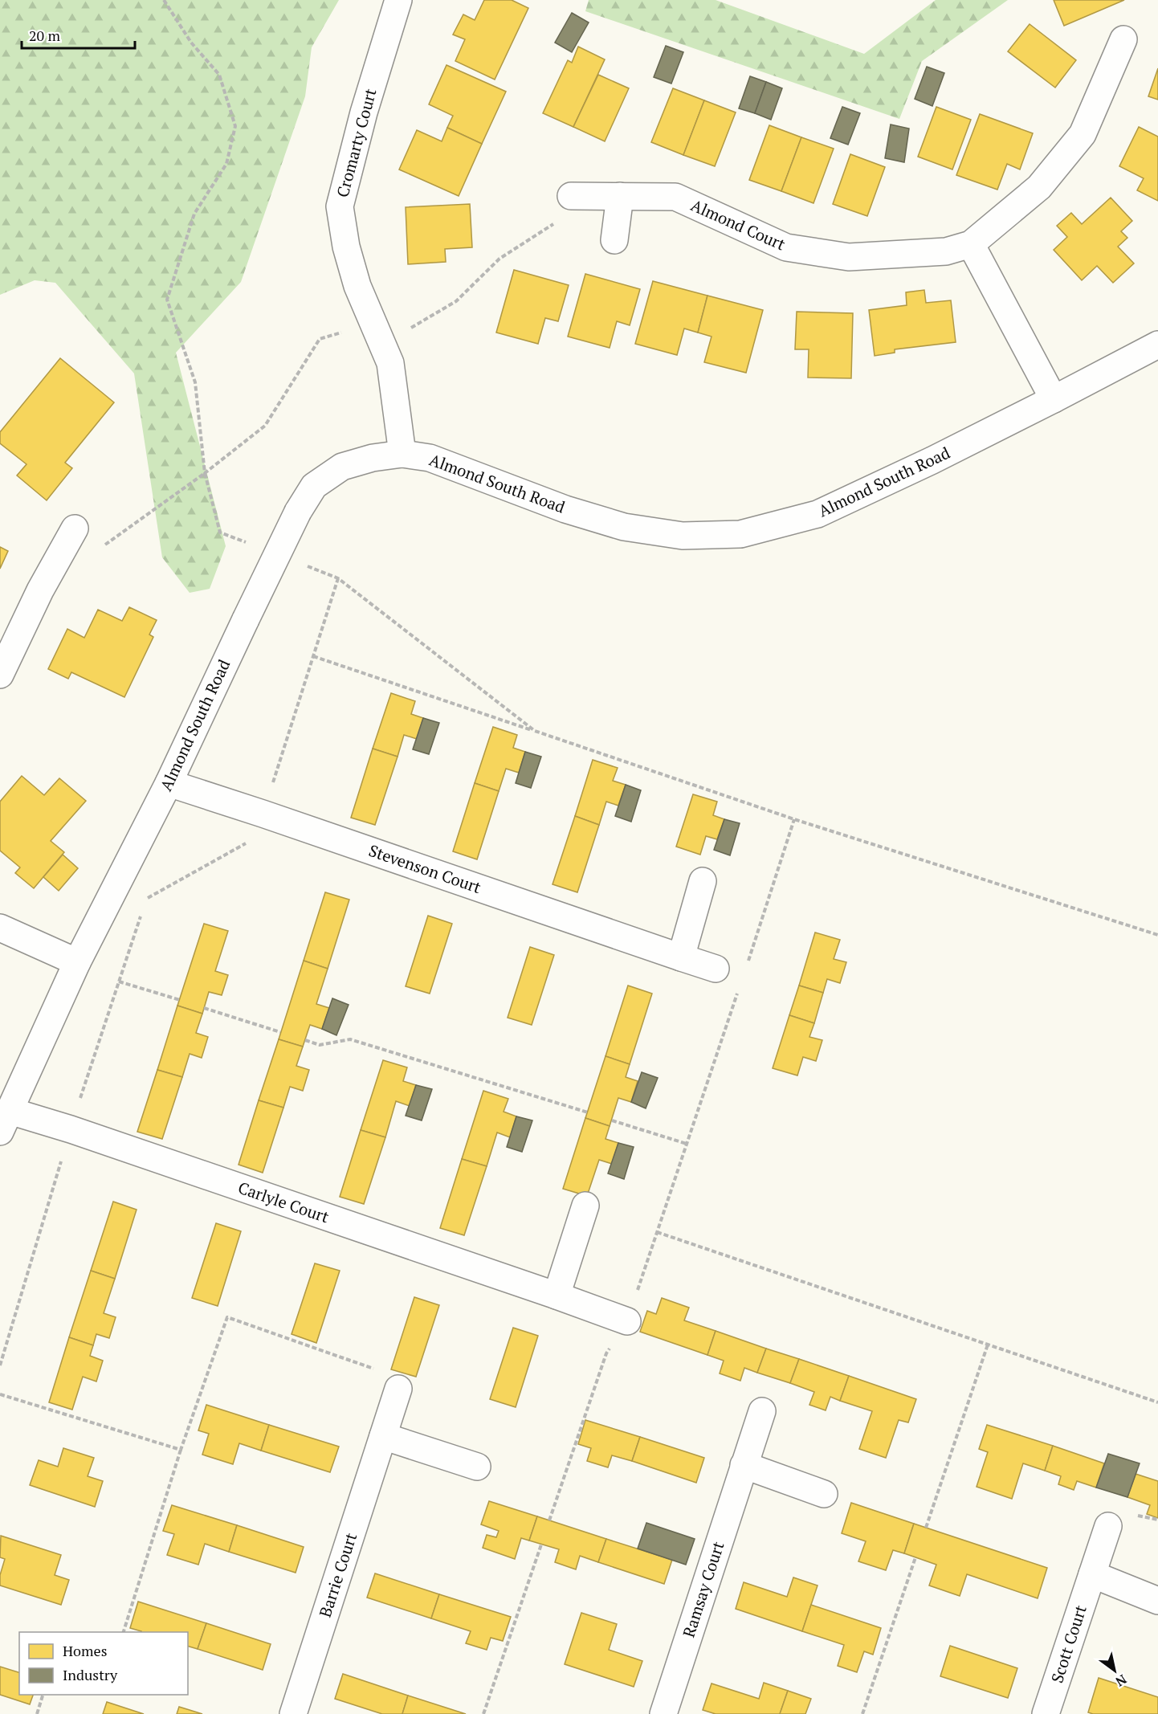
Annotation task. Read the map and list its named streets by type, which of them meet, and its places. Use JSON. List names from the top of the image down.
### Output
{
  "streets": {
    "street": [
      "Cromarty Court",
      "Almond Court",
      "Almond South Road",
      "Stevenson Court",
      "Carlyle Court",
      "Barrie Court",
      "Ramsay Court",
      "Scott Court"
    ]
  },
  "crossings": [
    ["Cromarty Court", "Almond South Road"],
    ["Almond South Road", "Stevenson Court"],
    ["Almond South Road", "Carlyle Court"]
  ],
  "legend": ["Homes", "Industry"],
  "scale_bar": "20 m",
  "north": "bottom right"
}
